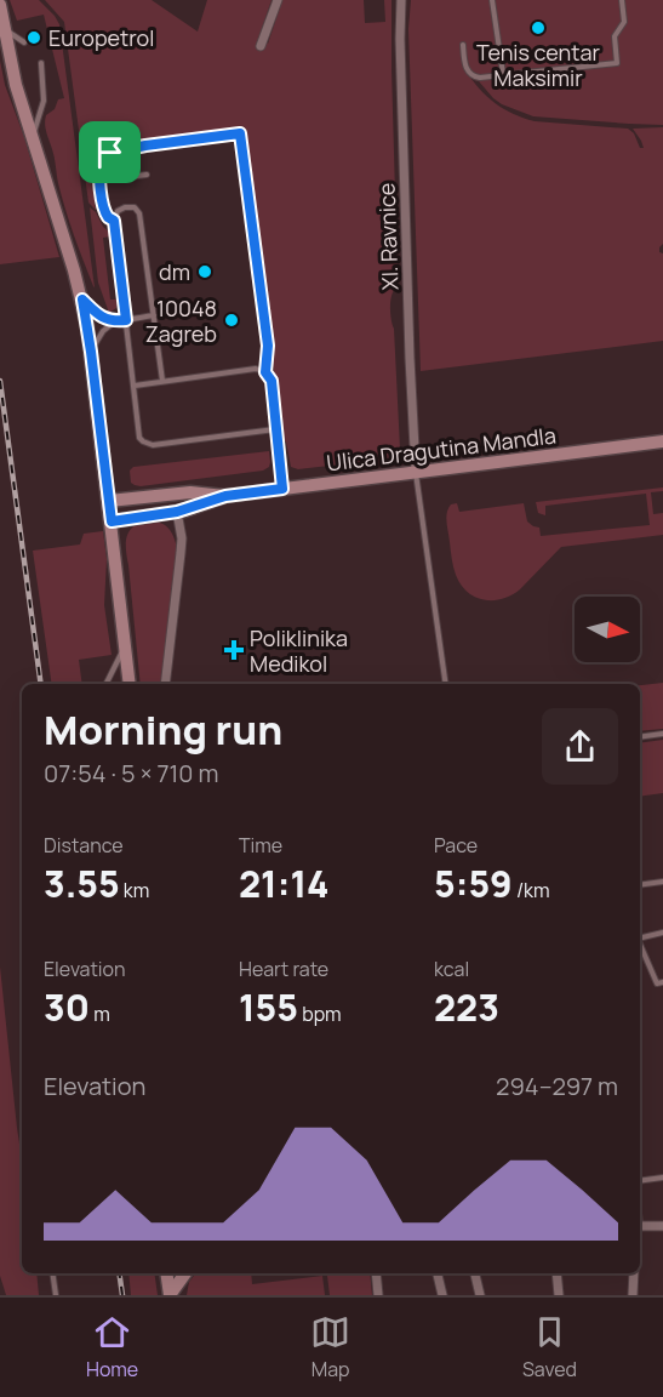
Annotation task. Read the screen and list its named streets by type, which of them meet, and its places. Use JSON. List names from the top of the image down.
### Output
{
  "streets": {
    "main road": ["Ulica Dragutina Mandla"],
    "street": ["XI. Ravnice"]
  },
  "crossings": [
    ["XI. Ravnice", "Ulica Dragutina Mandla"]
  ],
  "places": {
    "other": [
      "Tenis centar Maksimir",
      "Europetrol",
      "dm",
      "10048 Zagreb"
    ],
    "health": ["Poliklinika Medikol"]
  },
  "north": "right",
  "page": {
    "heading": ["Morning run", "07:54 · 5 × 710 m"],
    "stats": [
      ["Distance", "3.55 km"],
      ["Time", "21:14"],
      ["Pace", "5:59 /km"],
      ["Elevation", "30 m"],
      ["Heart rate", "155 bpm"],
      ["kcal", "223"]
    ],
    "chart": ["Elevation", "294–297 m"],
    "tabs": ["Home", "Map", "Saved"]
  }
}
